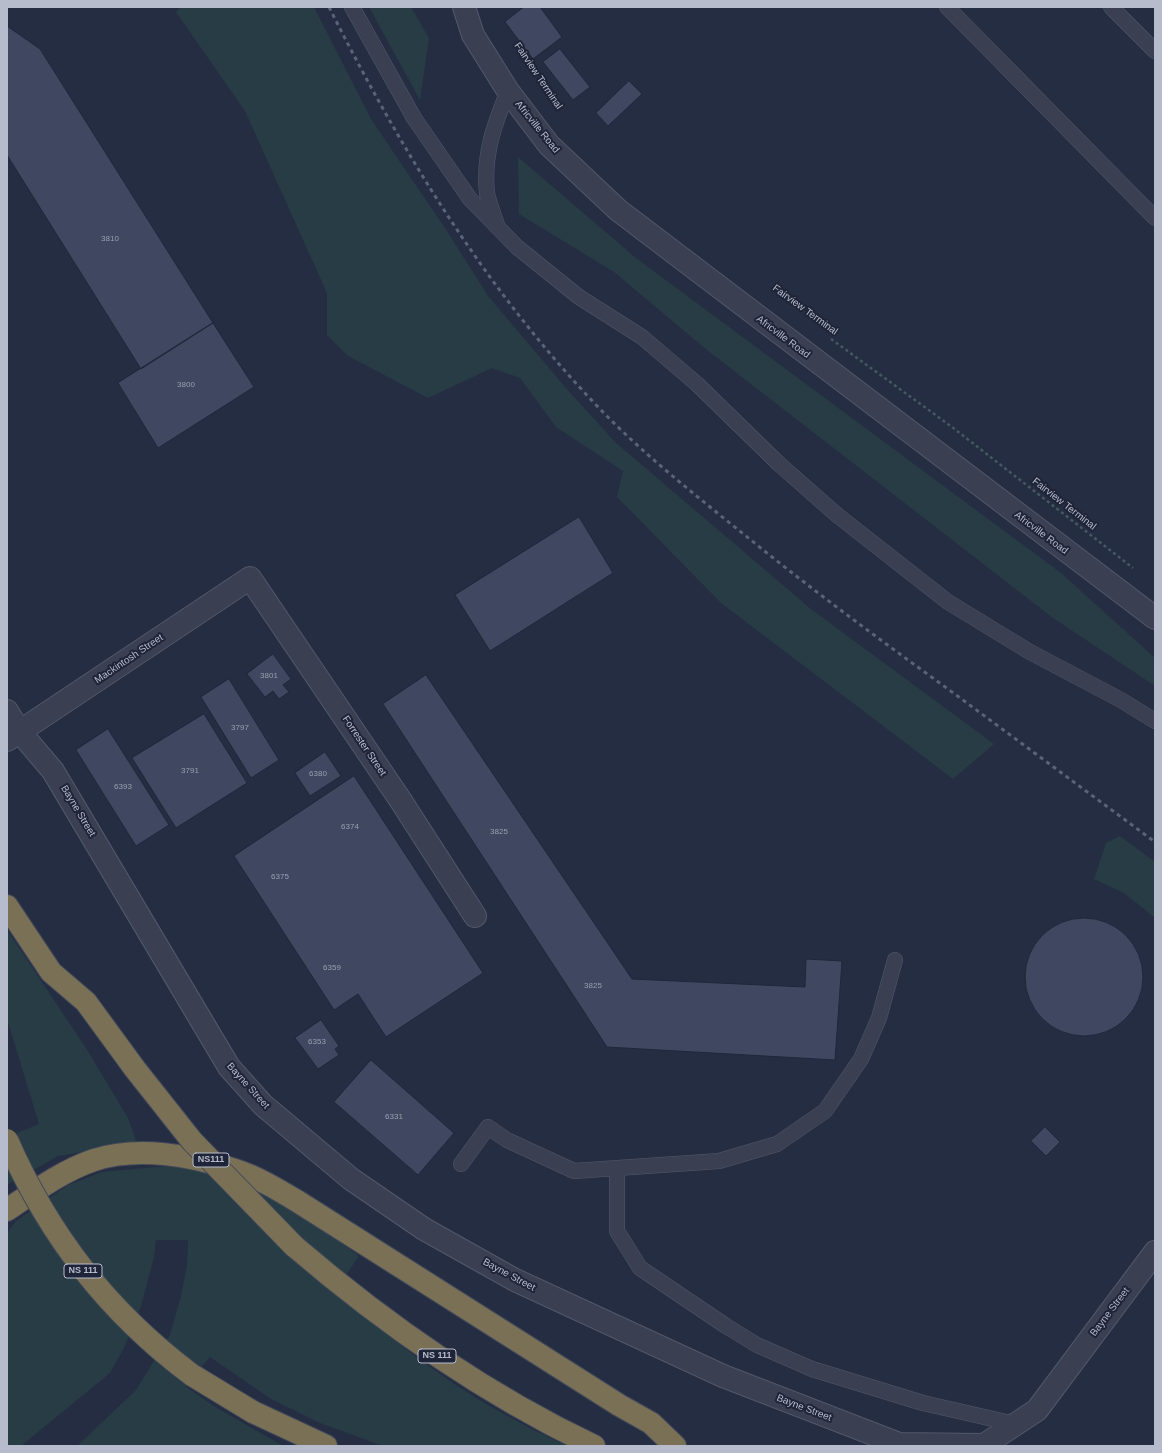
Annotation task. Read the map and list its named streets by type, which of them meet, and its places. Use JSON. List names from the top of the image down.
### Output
{
  "streets": {
    "highway": ["NS111", "NS 111"],
    "street": [
      "Africville Road",
      "Mackintosh Street",
      "Forrester Street",
      "Bayne Street"
    ],
    "path": ["Fairview Terminal"]
  },
  "crossings": [
    ["Mackintosh Street", "Forrester Street"],
    ["Mackintosh Street", "Bayne Street"],
    ["NS111", "NS 111"]
  ],
  "house_numbers": [
    "3810",
    "3800",
    "3801",
    "3797",
    "3791",
    "6380",
    "6393",
    "6374",
    "3825",
    "6375",
    "6359",
    "3825",
    "6353",
    "6331"
  ]
}
